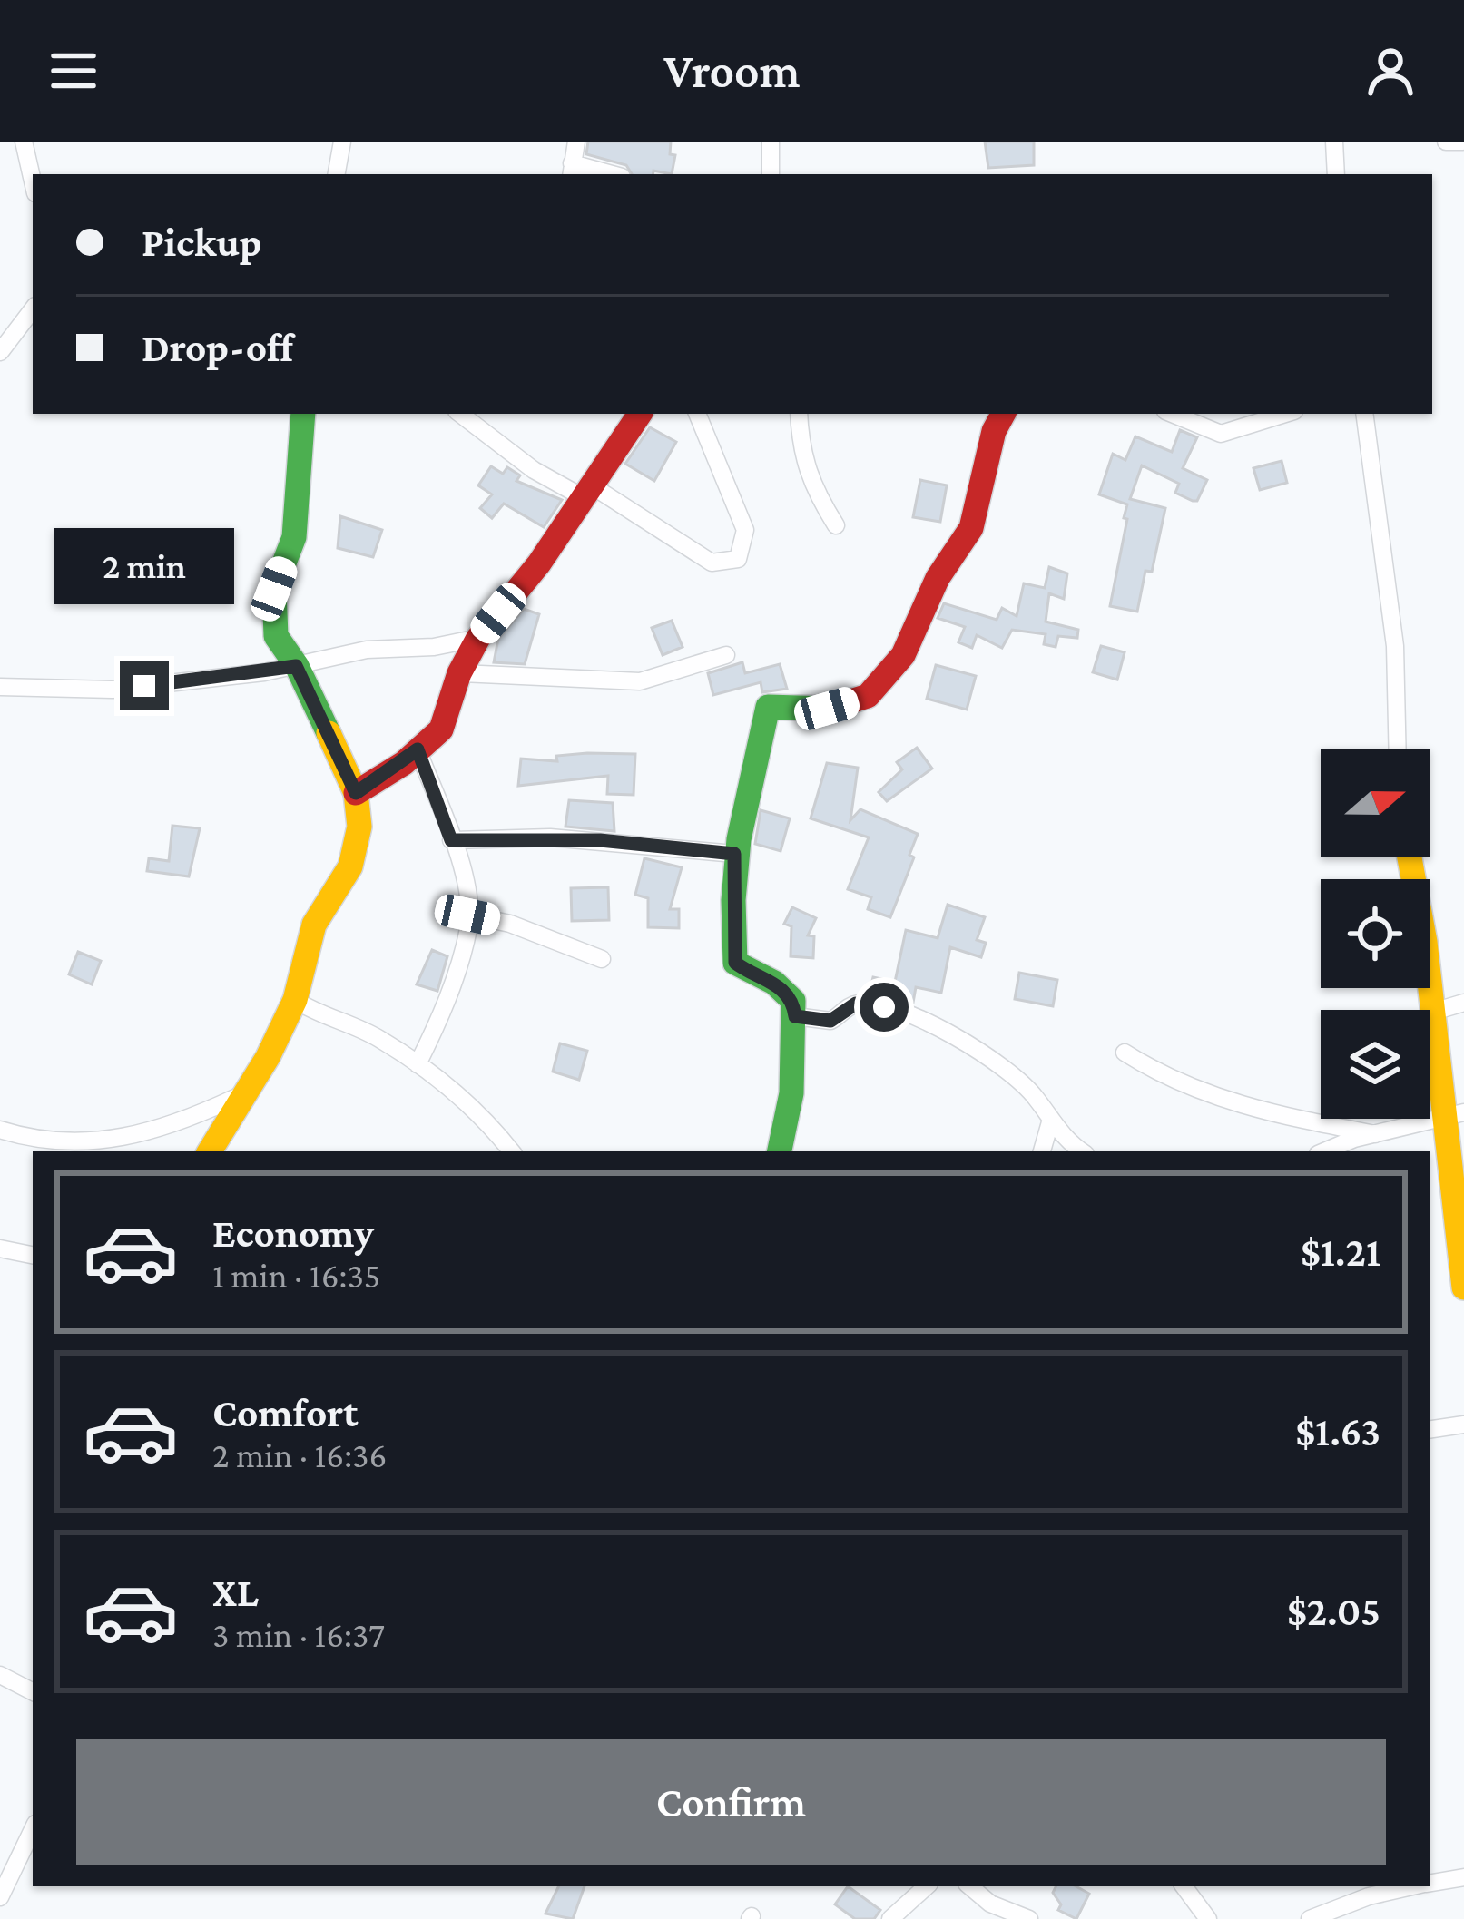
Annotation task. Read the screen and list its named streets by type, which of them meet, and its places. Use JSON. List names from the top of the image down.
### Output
{
  "north": "right",
  "page": {
    "header": "Vroom",
    "banner": ["Pickup", "Drop-off"],
    "bubble": "2 min",
    "list": [
      {
        "name": "Economy",
        "note": "1 min · 16:35",
        "value": "$1.21"
      },
      {
        "name": "Comfort",
        "note": "2 min · 16:36",
        "value": "$1.63"
      },
      {
        "name": "XL",
        "note": "3 min · 16:37",
        "value": "$2.05"
      }
    ],
    "buttons": "Confirm"
  }
}
